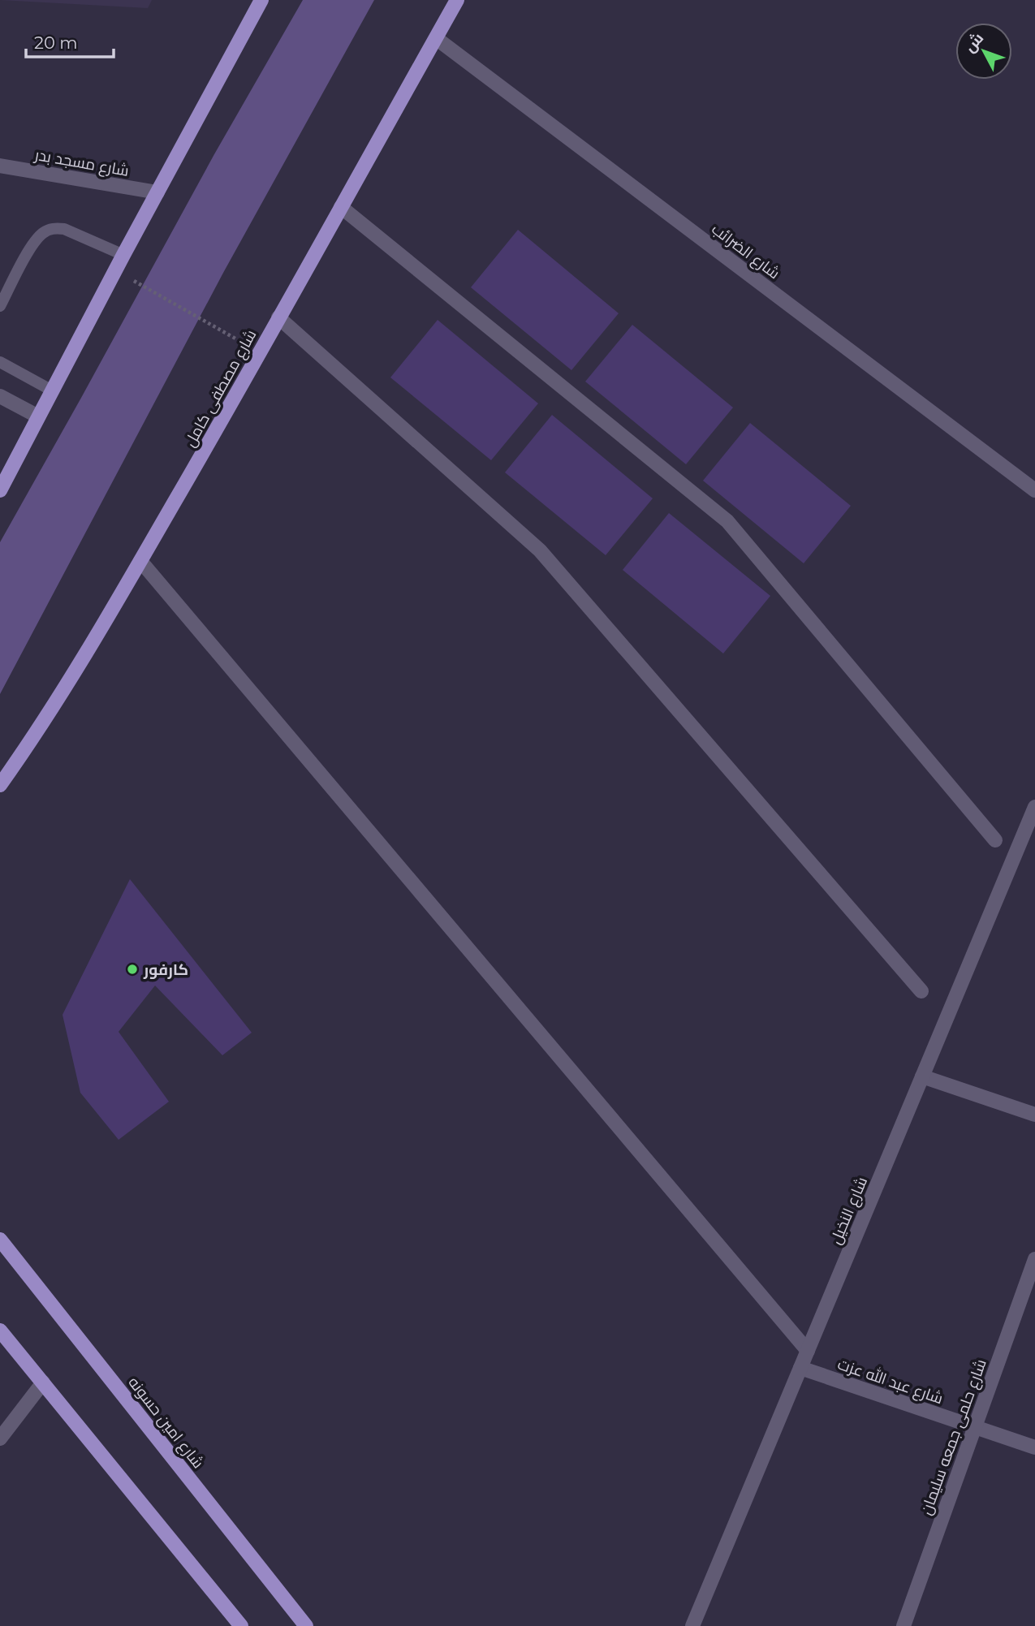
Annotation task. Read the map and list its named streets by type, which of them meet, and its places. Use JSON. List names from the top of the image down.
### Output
{
  "streets": {
    "main road": ["شارع مصطفى كامل", "شارع امين حسونه"],
    "street": [
      "شارع مسجد بدر",
      "شارع الضرائب",
      "شارع النخيل",
      "شارع عبد الله عزت",
      "شارع حلمى جمعه سليمان"
    ]
  },
  "crossings": [
    ["شارع الضرائب", "شارع مصطفى كامل"],
    ["شارع النخيل", "شارع عبد الله عزت"],
    ["شارع عبد الله عزت", "شارع حلمى جمعه سليمان"]
  ],
  "places": ["كارفور"],
  "scale_bar": "20 m",
  "north": "top left"
}
